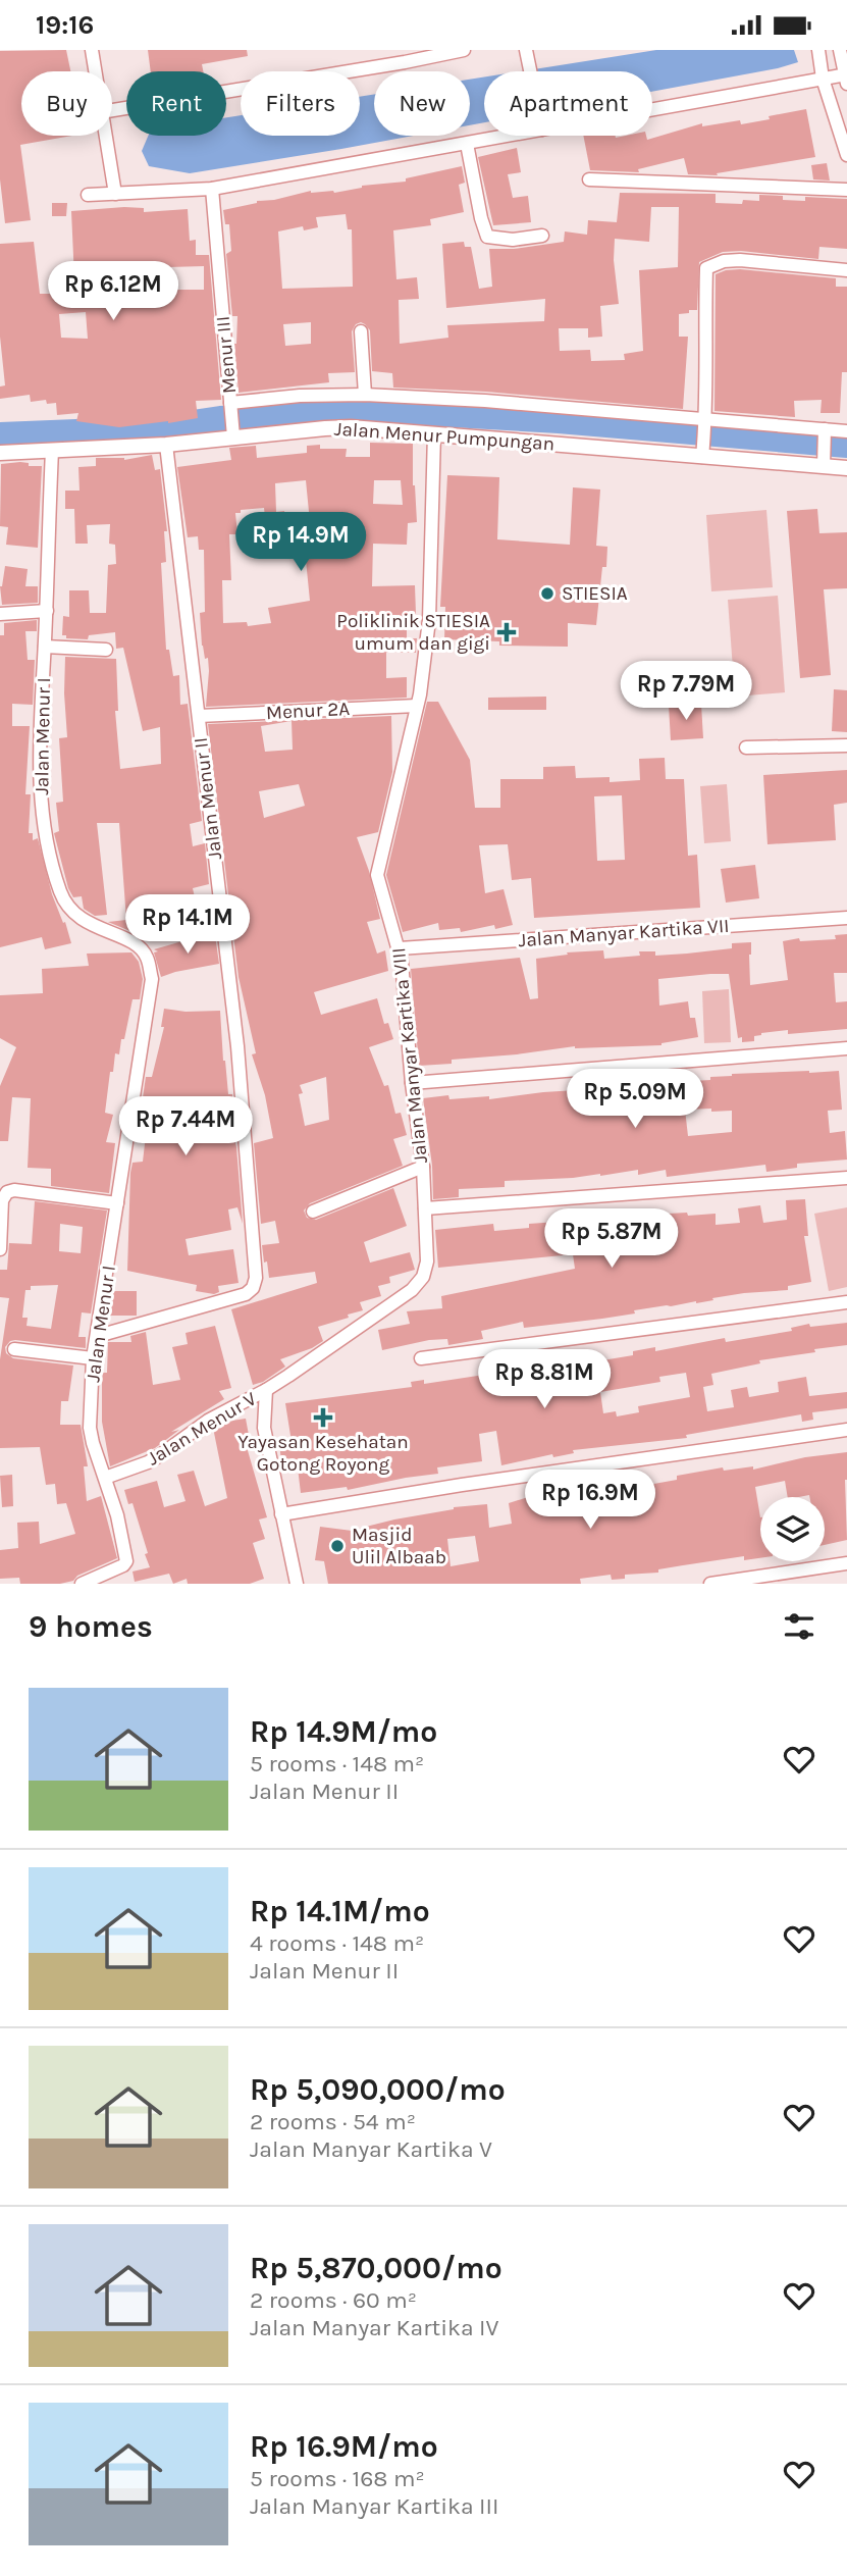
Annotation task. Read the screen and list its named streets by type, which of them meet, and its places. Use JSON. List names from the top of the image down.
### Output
{
  "streets": {
    "street": [
      "Menur III",
      "Jalan Menur Pumpungan",
      "Menur 2A",
      "Jalan Menur I",
      "Jalan Menur II",
      "Jalan Manyar Kartika VII",
      "Jalan Manyar Kartika VIII",
      "Jalan Menur V"
    ]
  },
  "crossings": [
    ["Menur III", "Jalan Menur Pumpungan"],
    ["Jalan Menur Pumpungan", "Jalan Menur I"],
    ["Jalan Menur Pumpungan", "Jalan Menur II"],
    ["Jalan Menur Pumpungan", "Jalan Manyar Kartika VIII"],
    ["Menur 2A", "Jalan Menur II"],
    ["Menur 2A", "Jalan Manyar Kartika VIII"],
    ["Jalan Menur I", "Jalan Menur II"],
    ["Jalan Menur I", "Jalan Menur V"],
    ["Jalan Manyar Kartika VII", "Jalan Manyar Kartika VIII"],
    ["Jalan Manyar Kartika VIII", "Jalan Menur V"]
  ],
  "places": {
    "other": ["STIESIA", "Masjid Ulil Albaab"],
    "health": ["Poliklinik STIESIA umum dan gigi", "Yayasan Kesehatan Gotong Royong"]
  },
  "page": {
    "status": "19:16",
    "chip": [
      "Buy",
      "Rent",
      "Filters",
      "New",
      "Apartment"
    ],
    "price": [
      "Rp 6.12M",
      "Rp 14.9M",
      "Rp 7.79M",
      "Rp 14.1M",
      "Rp 5.09M",
      "Rp 7.44M",
      "Rp 5.87M",
      "Rp 8.81M",
      "Rp 16.9M"
    ],
    "heading": "9 homes",
    "list": [
      {
        "name": "Rp 14.9M/mo",
        "note": "5 rooms · 148 m² · Jalan Menur II"
      },
      {
        "name": "Rp 14.1M/mo",
        "note": "4 rooms · 148 m² · Jalan Menur II"
      },
      {
        "name": "Rp 5,090,000/mo",
        "note": "2 rooms · 54 m² · Jalan Manyar Kartika V"
      },
      {
        "name": "Rp 5,870,000/mo",
        "note": "2 rooms · 60 m² · Jalan Manyar Kartika IV"
      },
      {
        "name": "Rp 16.9M/mo",
        "note": "5 rooms · 168 m² · Jalan Manyar Kartika III"
      }
    ]
  }
}
